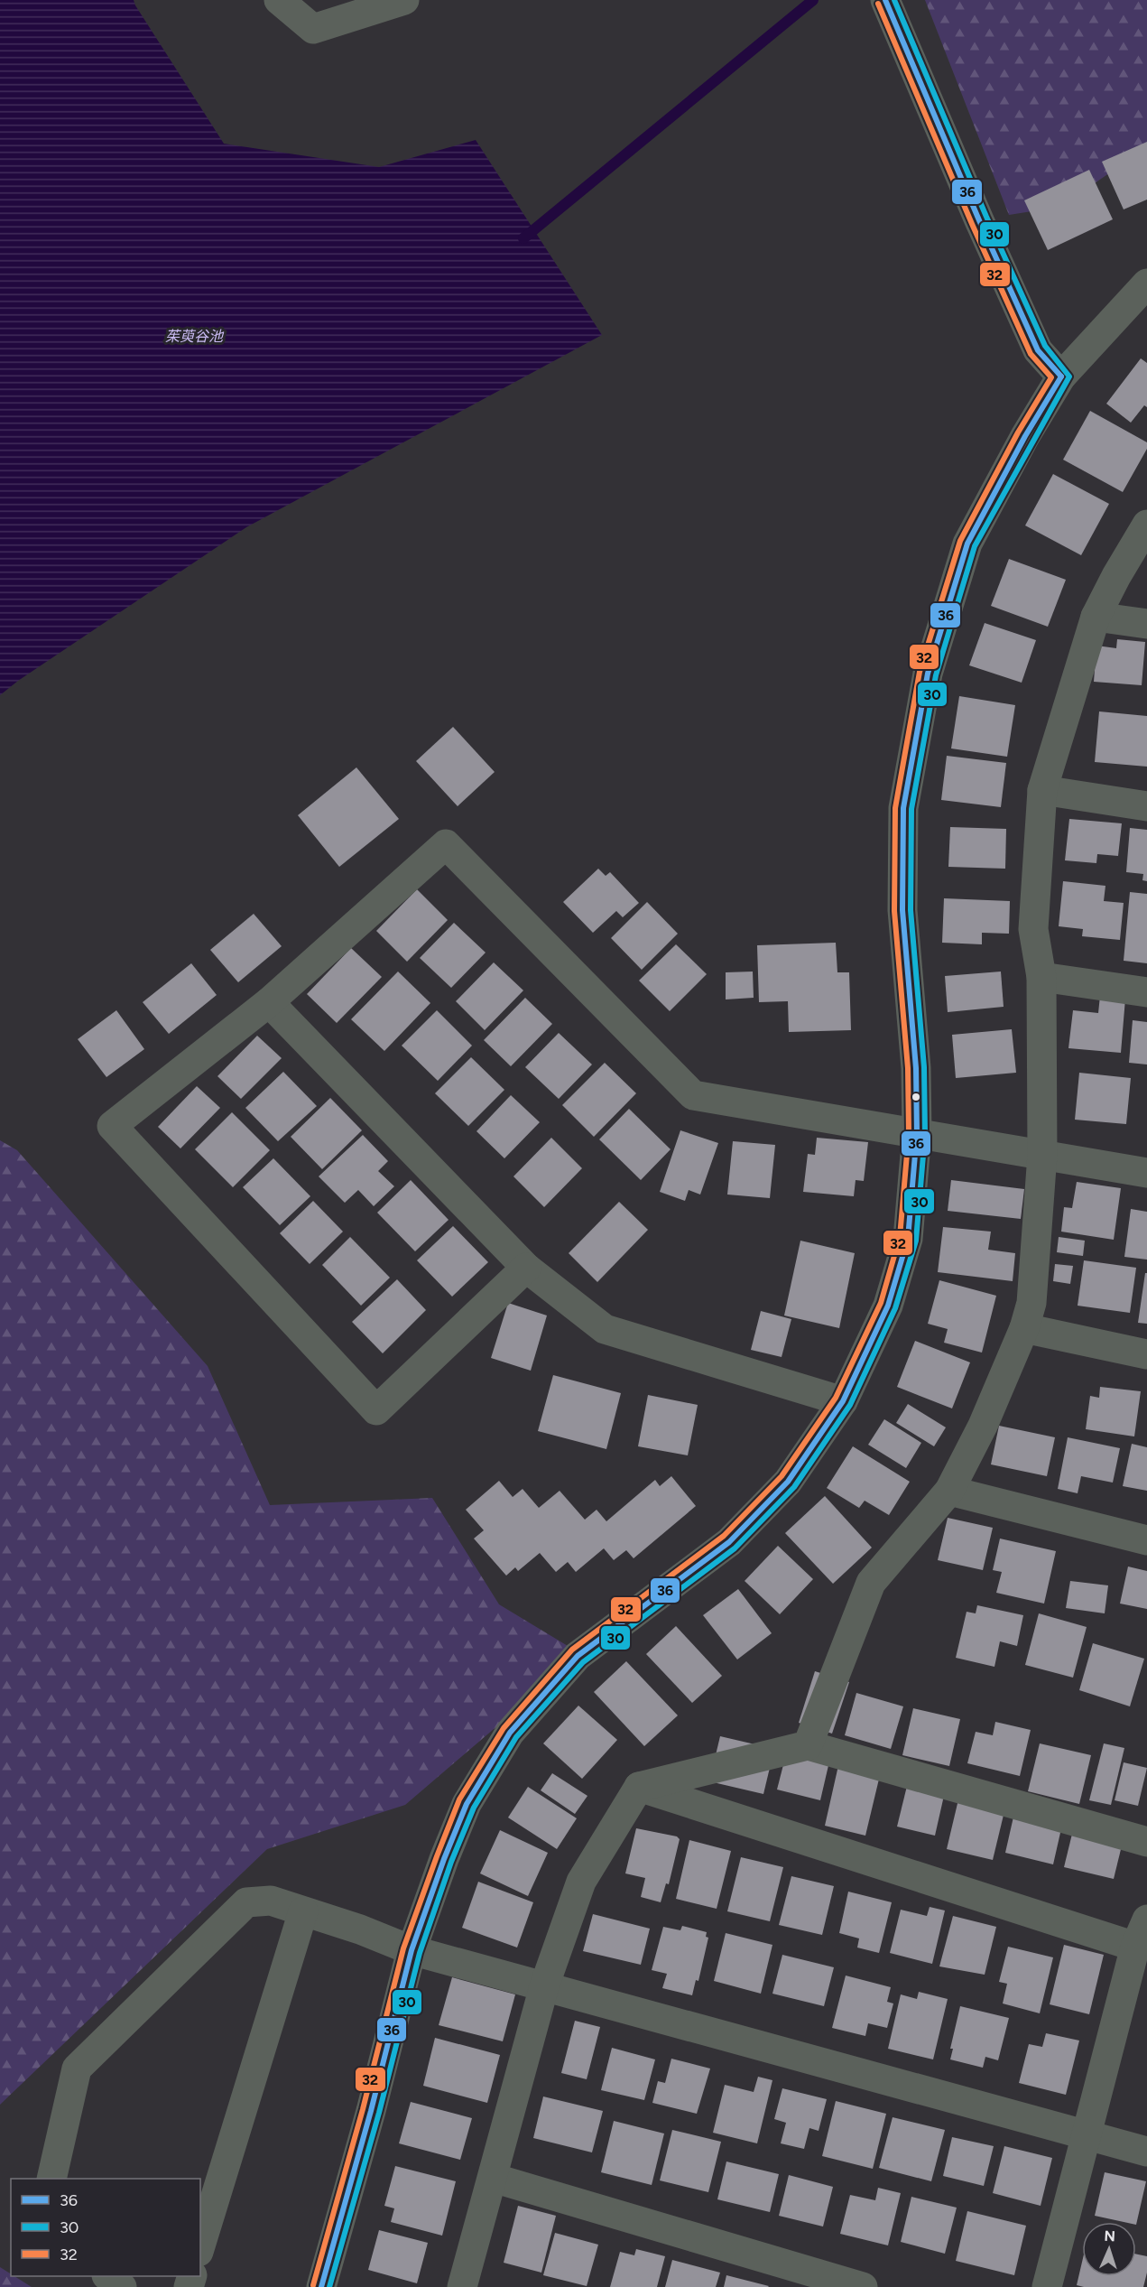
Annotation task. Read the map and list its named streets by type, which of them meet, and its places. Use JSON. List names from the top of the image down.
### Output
{
  "water": ["茱萸谷池"],
  "lines": ["transit line 36", "transit line 30", "transit line 32"],
  "legend": ["36", "30", "32"],
  "north": "top"
}
